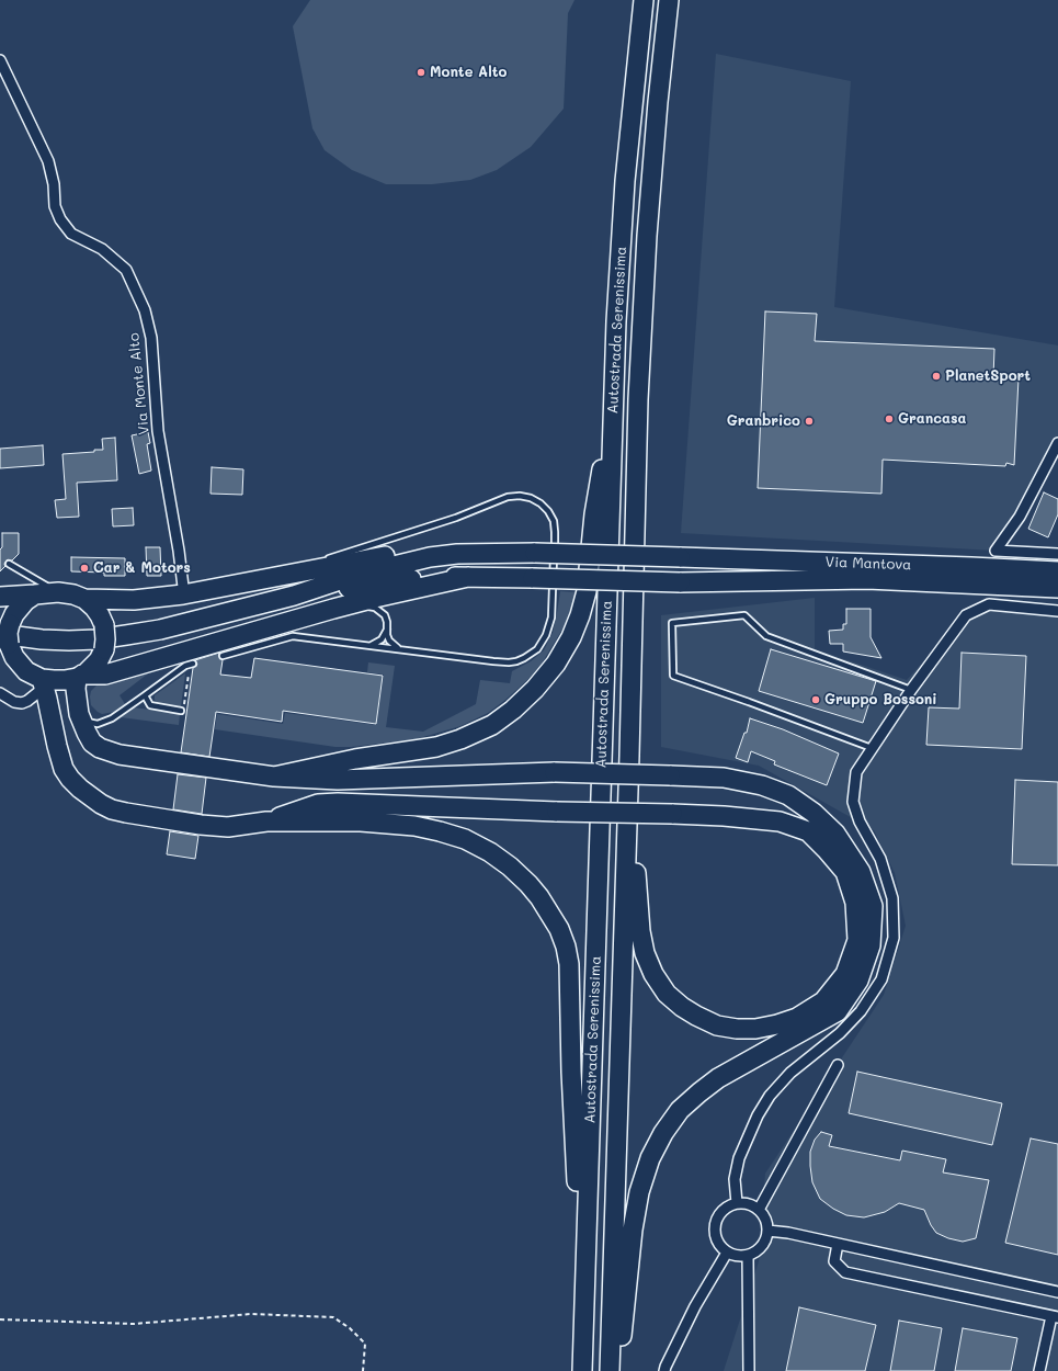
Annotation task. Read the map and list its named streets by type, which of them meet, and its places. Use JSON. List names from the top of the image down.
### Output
{
  "streets": {
    "highway": ["Autostrada Serenissima", "Via Mantova"],
    "street": ["Via Monte Alto"]
  },
  "places": [
    "Monte Alto",
    "PlanetSport",
    "Grancasa",
    "Granbrico",
    "Car & Motors",
    "Gruppo Bossoni"
  ]
}
